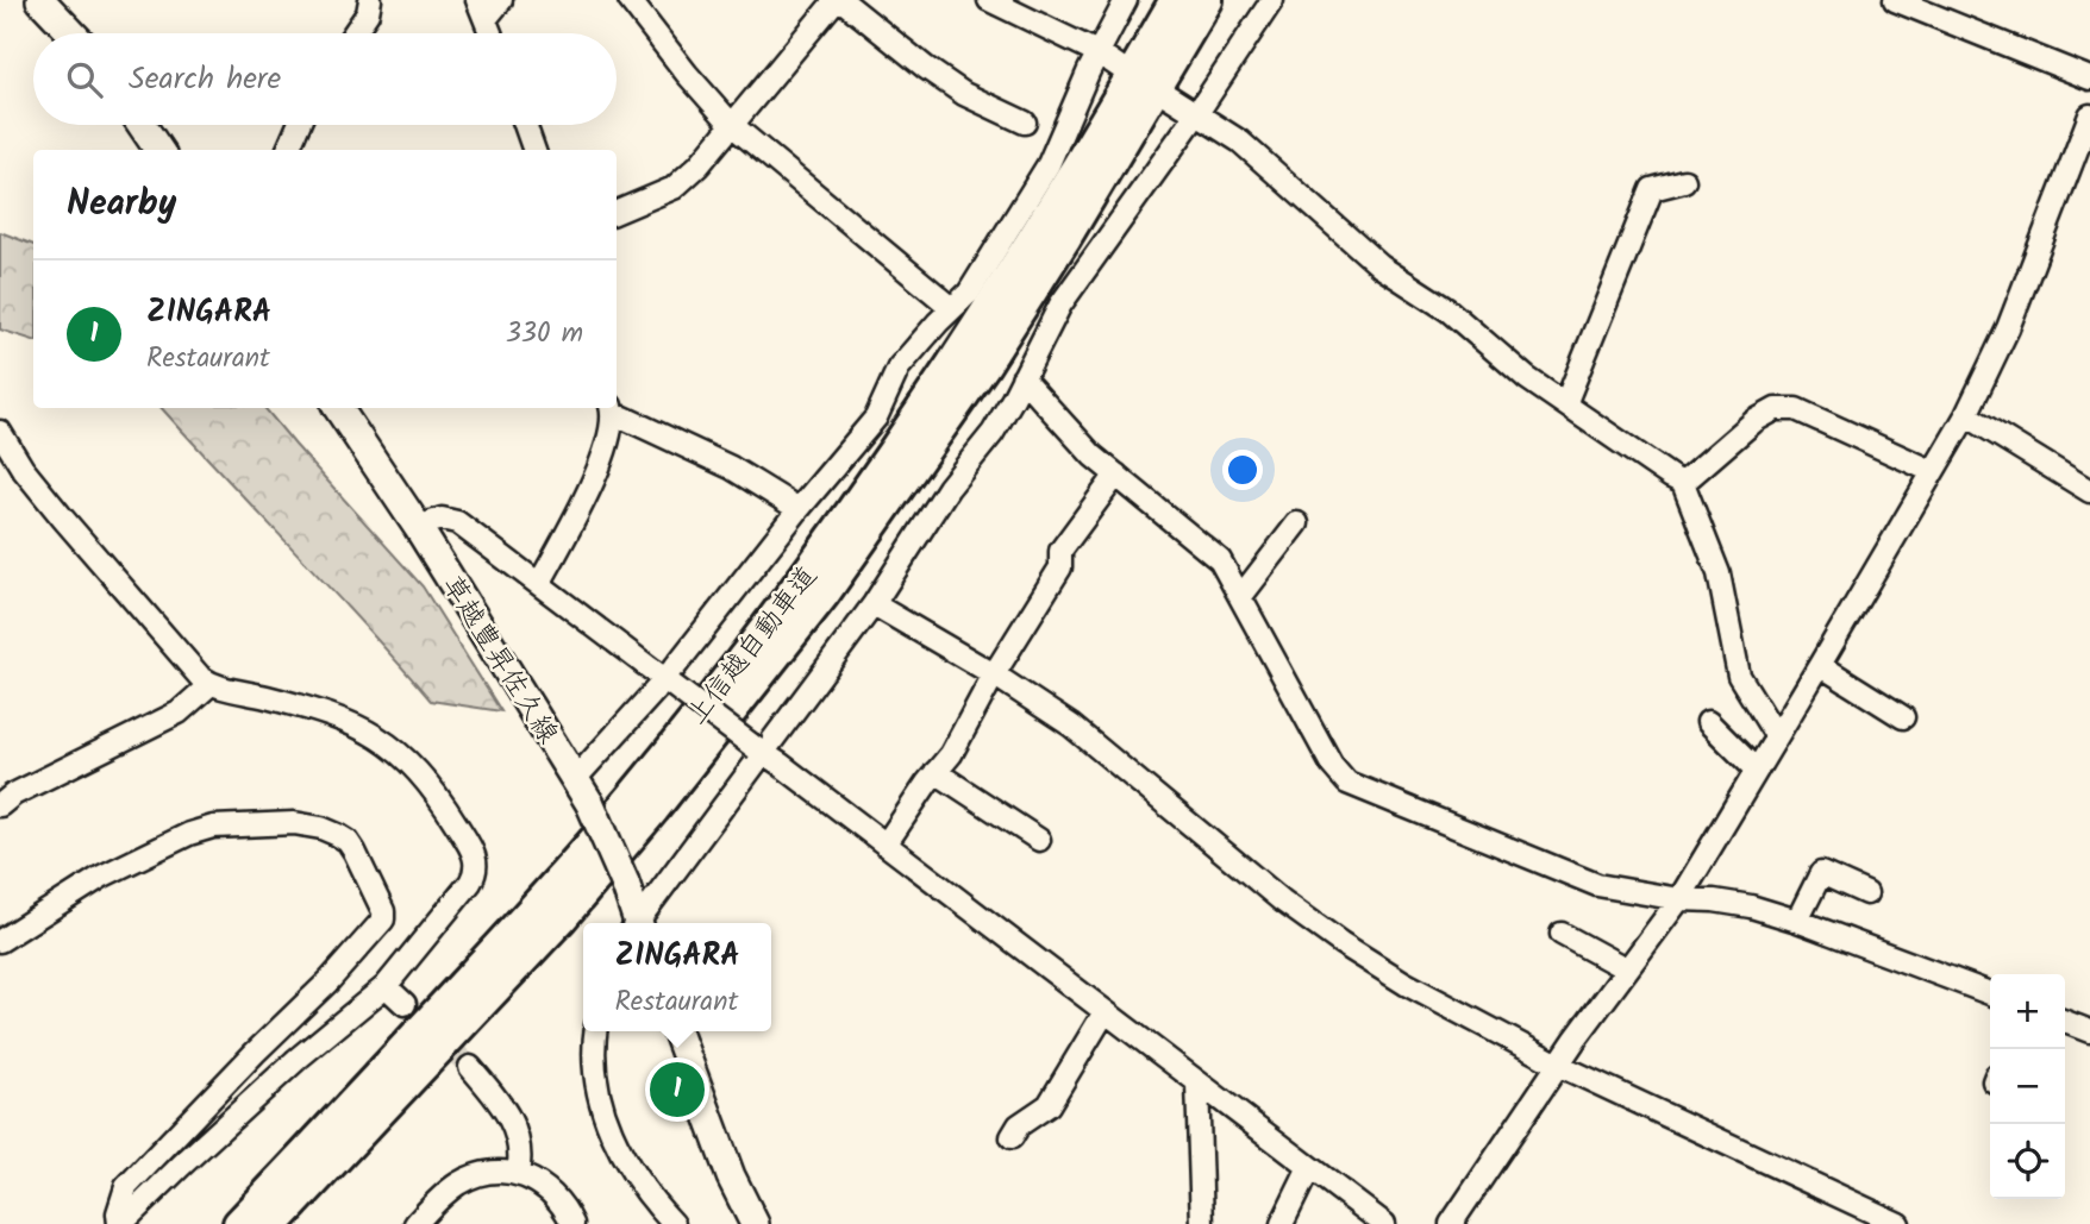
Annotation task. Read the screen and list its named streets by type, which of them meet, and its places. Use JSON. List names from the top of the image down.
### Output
{
  "streets": {
    "highway": ["上信越自動車道"],
    "main road": ["草越豊昇佐久線"]
  },
  "page": {
    "search": "Search here",
    "heading": "Nearby",
    "list": [
      {
        "mark": "1",
        "name": "ZINGARA",
        "note": "Restaurant",
        "value": "330 m"
      }
    ],
    "popup": ["ZINGARA", "Restaurant"],
    "map_buttons": ["+", "−"],
    "pins": "1"
  }
}
